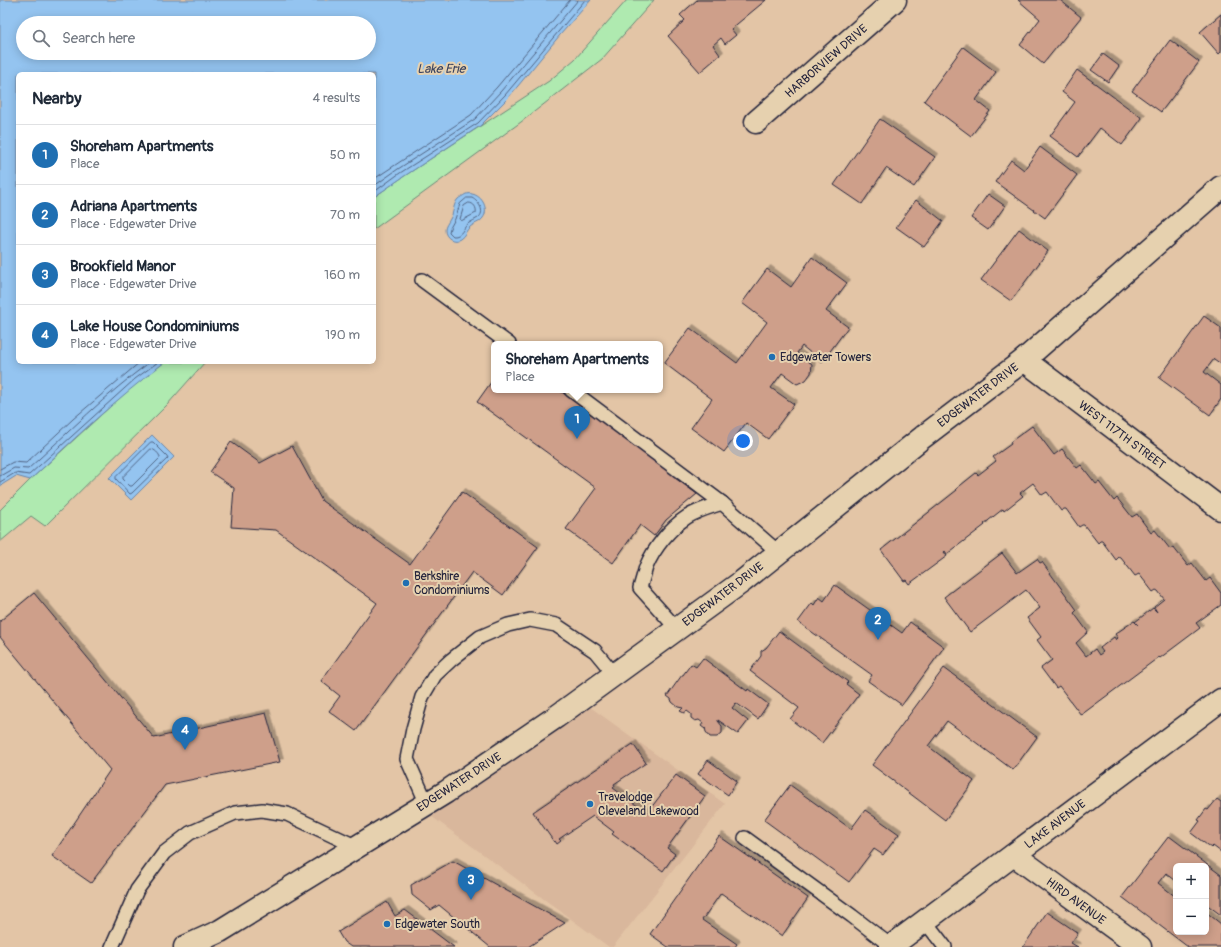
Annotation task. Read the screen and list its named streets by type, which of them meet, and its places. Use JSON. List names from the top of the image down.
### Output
{
  "streets": {
    "street": [
      "HARBORVIEW DRIVE",
      "EDGEWATER DRIVE",
      "WEST 117TH STREET",
      "LAKE AVENUE",
      "HIRD AVENUE"
    ]
  },
  "crossings": [
    ["EDGEWATER DRIVE", "WEST 117TH STREET"],
    ["LAKE AVENUE", "HIRD AVENUE"]
  ],
  "water": ["Lake Erie"],
  "places": [
    "Edgewater Towers",
    "Berkshire Condominiums",
    "Travelodge Cleveland Lakewood",
    "Edgewater South"
  ],
  "page": {
    "search": "Search here",
    "heading": ["Nearby", "4 results"],
    "list": [
      {
        "mark": "1",
        "name": "Shoreham Apartments",
        "note": "Place",
        "value": "50 m"
      },
      {
        "mark": "2",
        "name": "Adriana Apartments",
        "note": "Place · Edgewater Drive",
        "value": "70 m"
      },
      {
        "mark": "3",
        "name": "Brookfield Manor",
        "note": "Place · Edgewater Drive",
        "value": "160 m"
      },
      {
        "mark": "4",
        "name": "Lake House Condominiums",
        "note": "Place · Edgewater Drive",
        "value": "190 m"
      }
    ],
    "popup": ["Shoreham Apartments", "Place"],
    "pins": [
      "1",
      "2",
      "4",
      "3"
    ],
    "map_buttons": ["+", "−"]
  }
}
